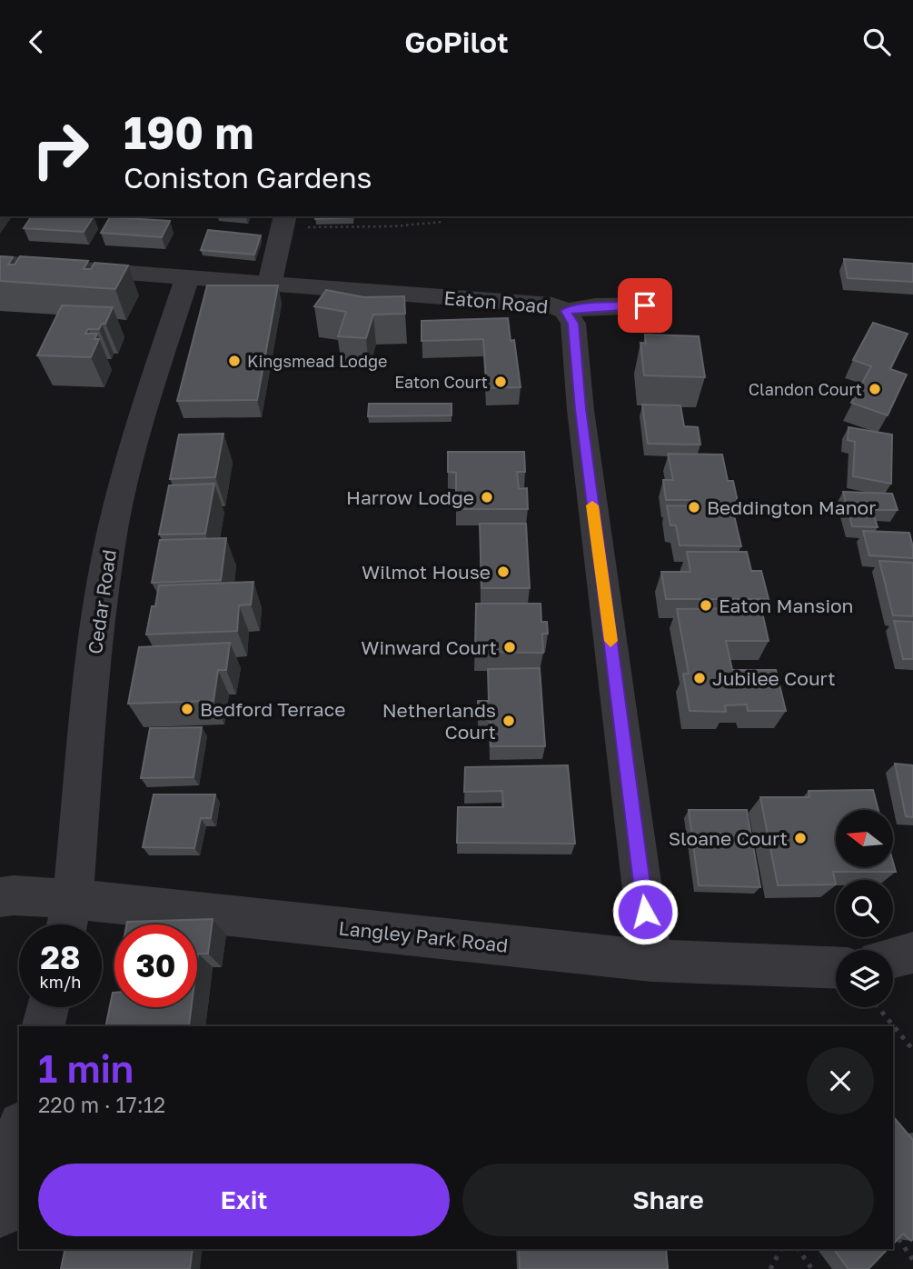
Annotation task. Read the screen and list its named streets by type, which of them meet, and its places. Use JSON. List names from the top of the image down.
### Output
{
  "streets": {
    "street": ["Eaton Road", "Cedar Road", "Langley Park Road"]
  },
  "crossings": [
    ["Eaton Road", "Cedar Road"],
    ["Eaton Road", "Langley Park Road"],
    ["Cedar Road", "Langley Park Road"]
  ],
  "places": [
    "Kingsmead Lodge",
    "Eaton Court",
    "Clandon Court",
    "Harrow Lodge",
    "Beddington Manor",
    "Wilmot House",
    "Eaton Mansion",
    "Winward Court",
    "Jubilee Court",
    "Bedford Terrace",
    "Netherlands Court",
    "Sloane Court"
  ],
  "north": "left",
  "page": {
    "header": "GoPilot",
    "turn": ["190 m", "Coniston Gardens"],
    "speed": "28 km/h",
    "limit": "30",
    "heading": ["1 min", "220 m · 17:12"],
    "buttons": ["Exit", "Share"]
  }
}
